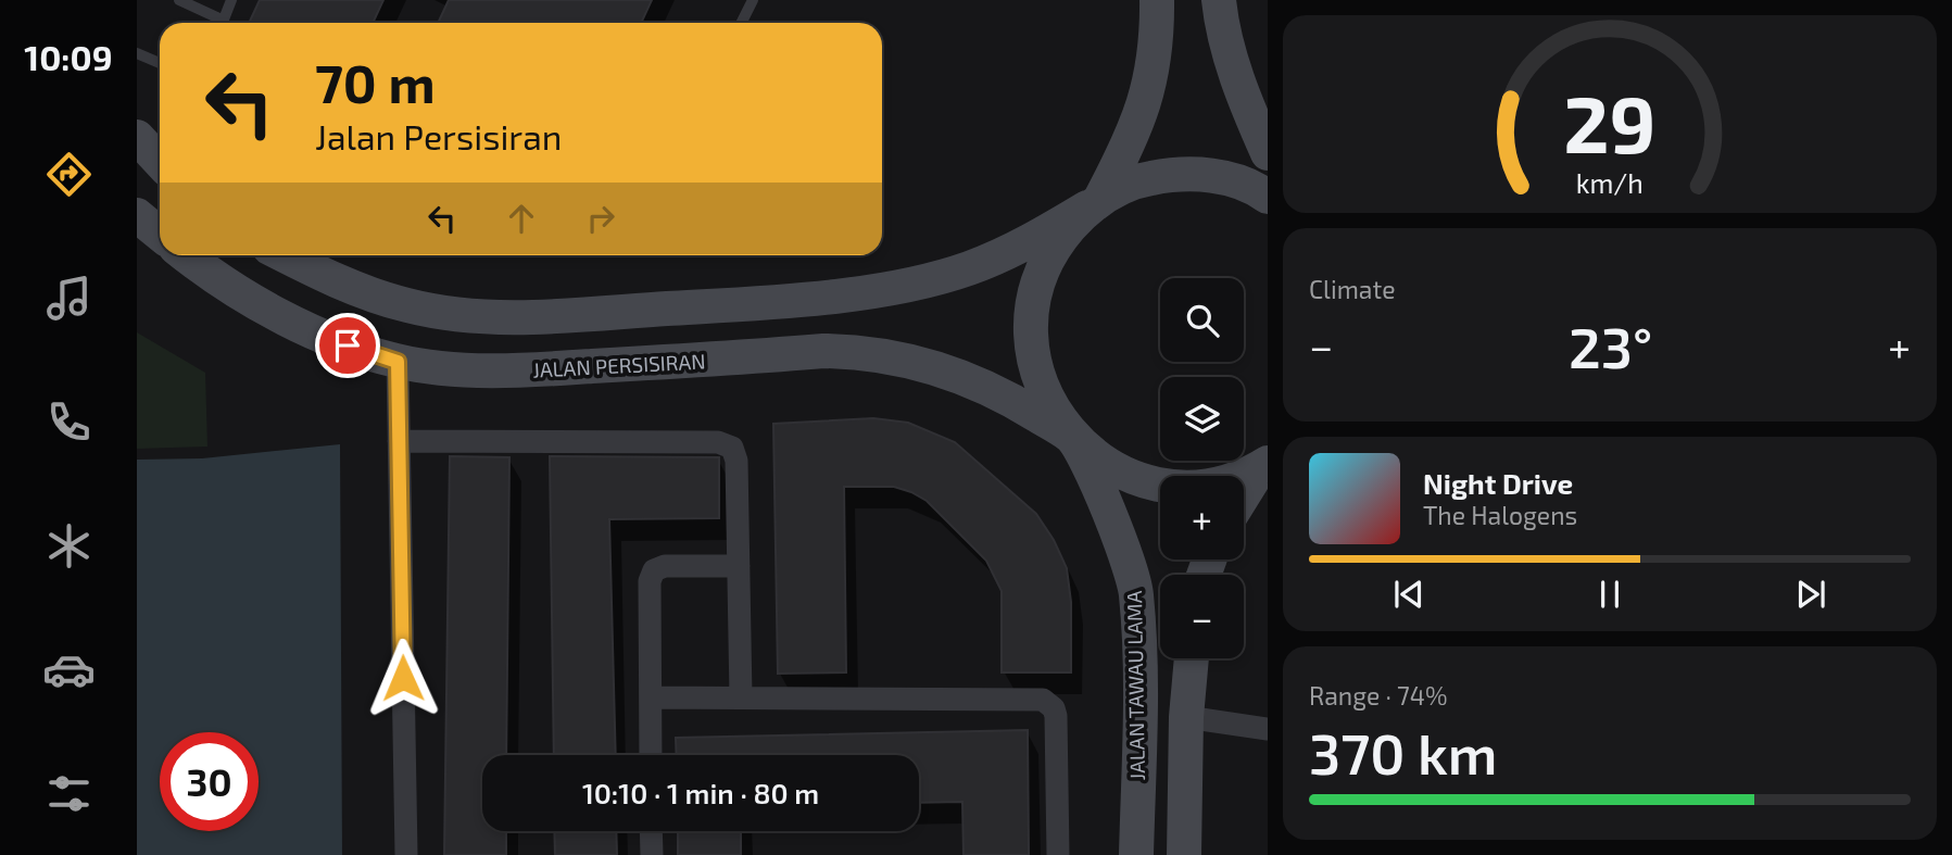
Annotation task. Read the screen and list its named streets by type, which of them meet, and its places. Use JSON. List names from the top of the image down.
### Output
{
  "streets": {
    "street": ["JALAN PERSISIRAN", "JALAN TAWAU LAMA"]
  },
  "crossings": [
    ["JALAN PERSISIRAN", "JALAN TAWAU LAMA"]
  ],
  "page": {
    "tabs": "10:09",
    "turn": ["70 m", "Jalan Persisiran"],
    "tile": [
      "Climate",
      ["Range · 74%", "370 km"]
    ],
    "map_buttons": ["+", "−"],
    "heat": ["−", "23°", "+"],
    "song": ["Night Drive", "The Halogens"],
    "limit": "30",
    "trip": "10:10 · 1 min · 80 m",
    "gauge": ["29", "km/h"]
  }
}
